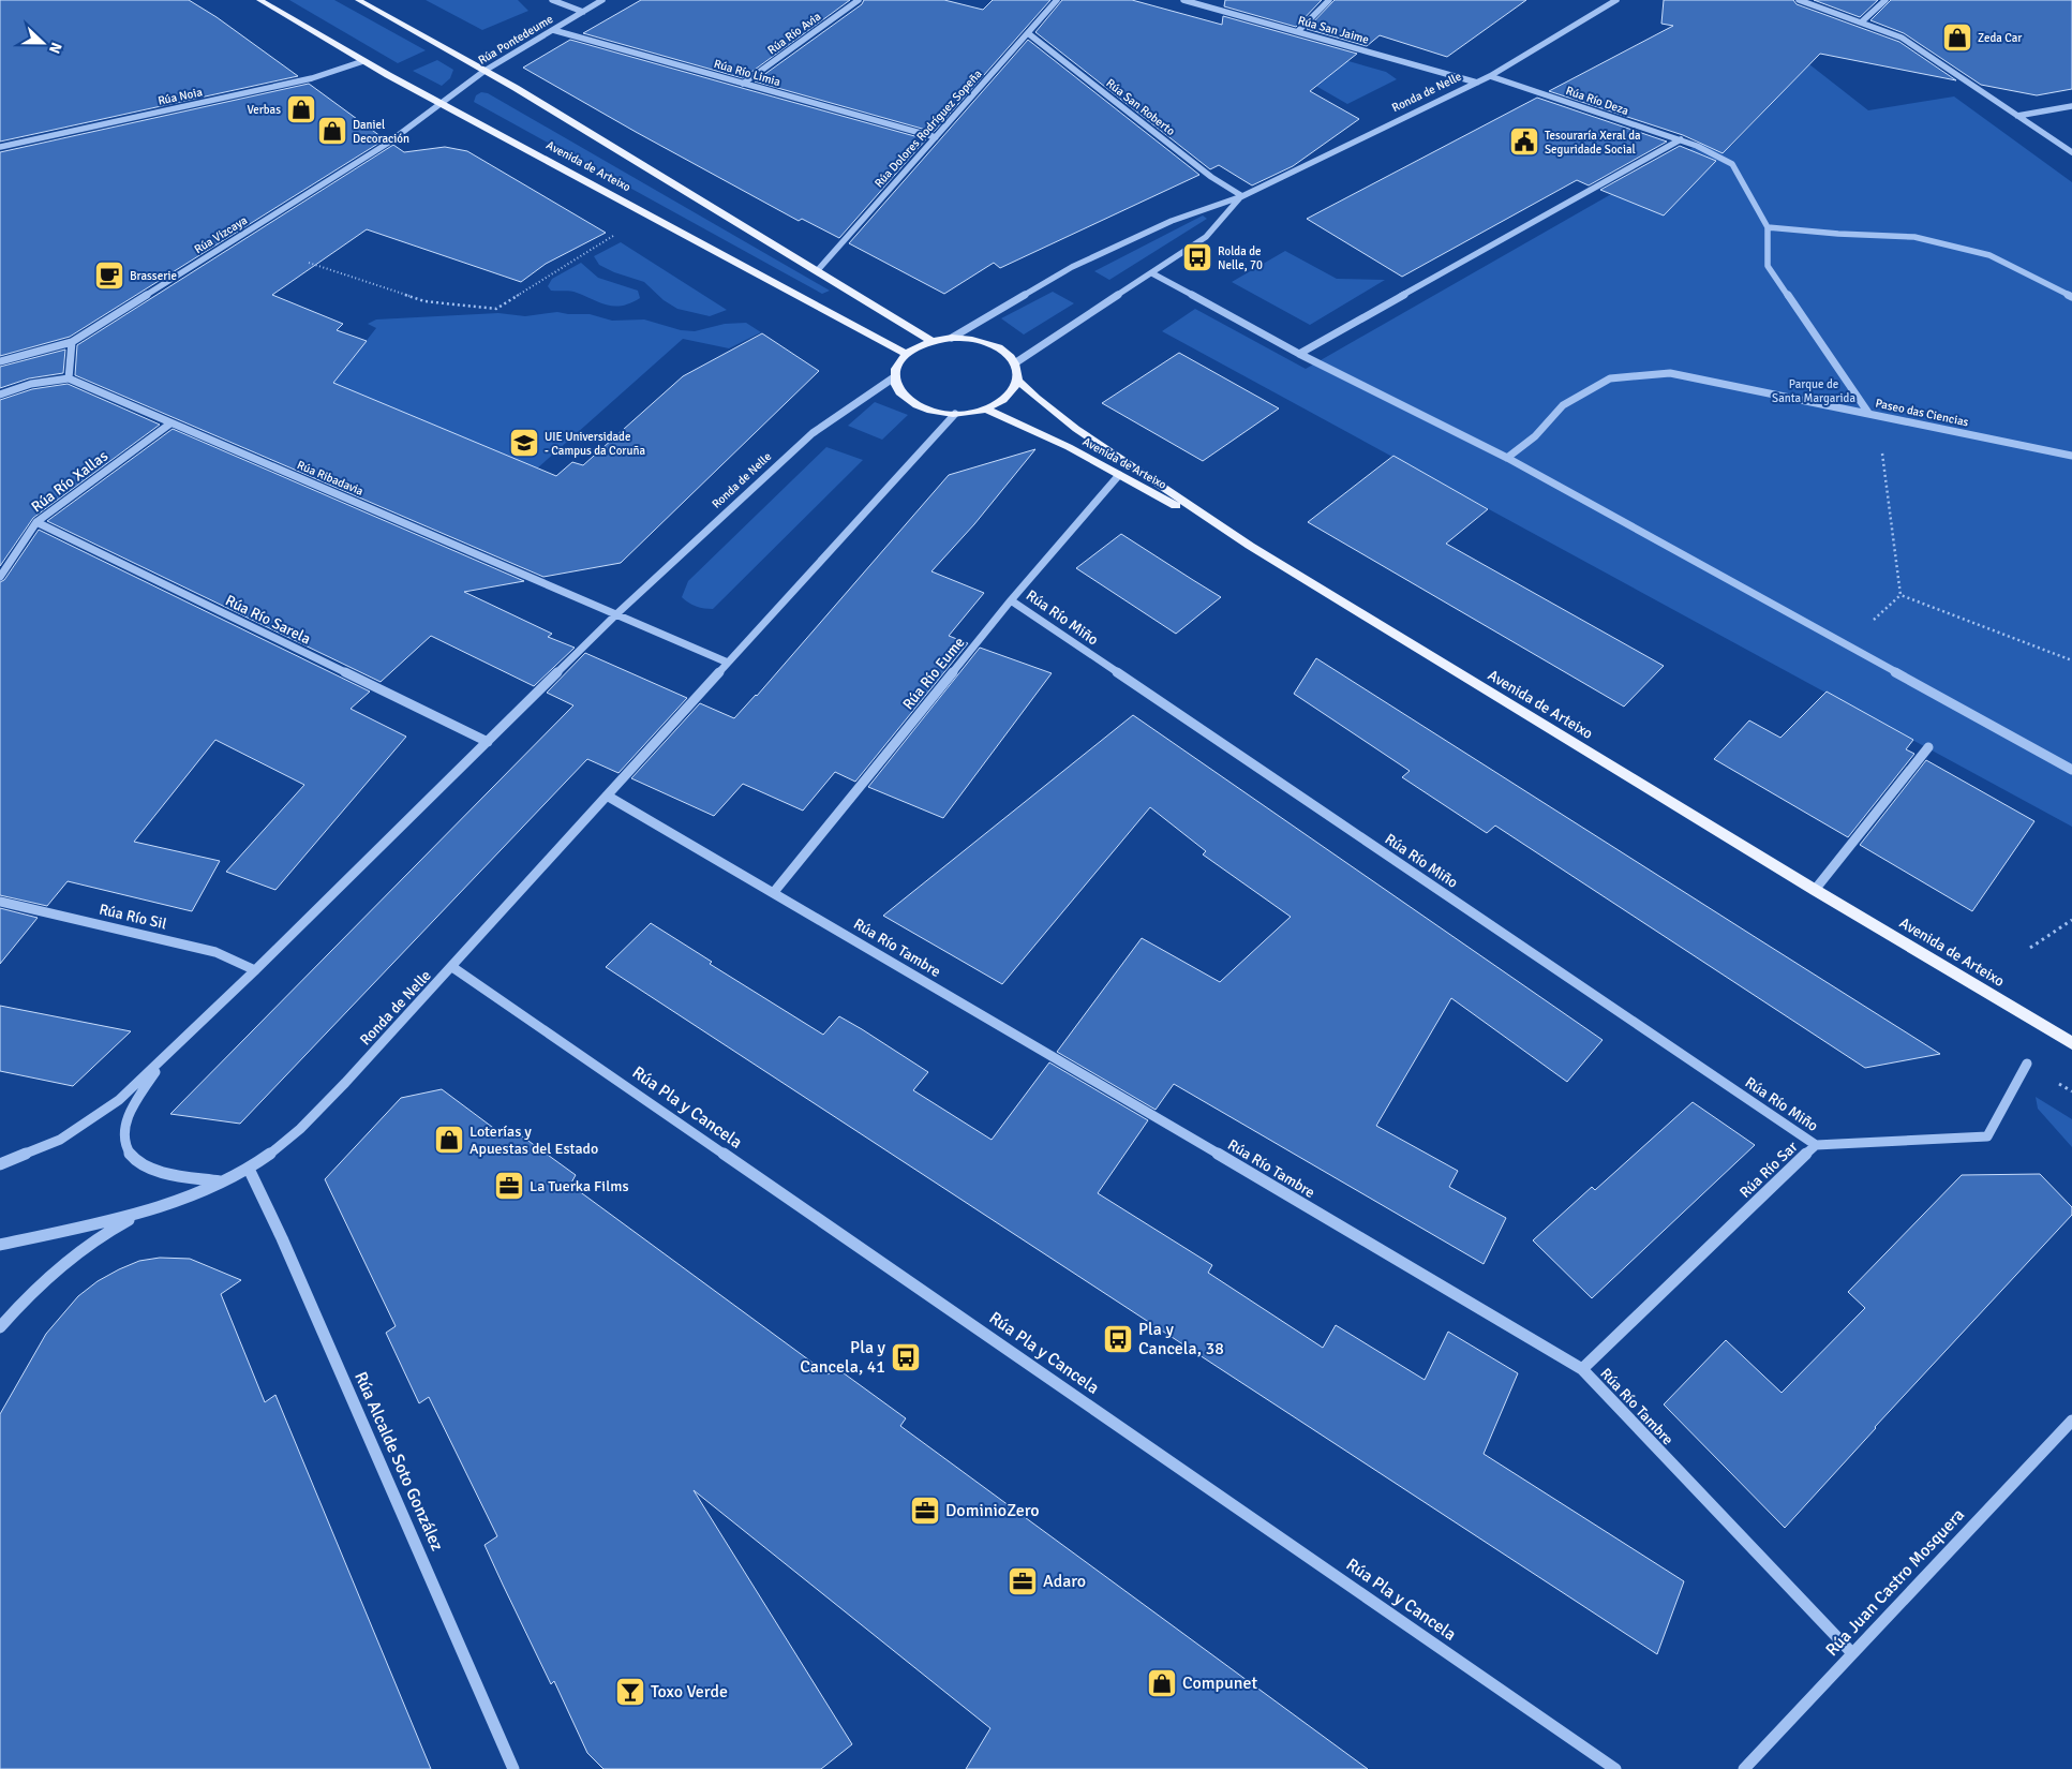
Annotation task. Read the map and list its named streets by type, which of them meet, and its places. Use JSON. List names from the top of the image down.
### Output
{
  "streets": {
    "main road": ["Avenida de Arteixo"],
    "street": [
      "Rúa San Jaime",
      "Rúa Río Avia",
      "Rúa Pontedeume",
      "Rúa Río Limia",
      "Ronda de Nelle",
      "Rúa Noia",
      "Rúa Río Deza",
      "Rúa San Roberto",
      "Rúa Dolores Rodríguez Sopeña",
      "Rúa Vizcaya",
      "Paseo das Ciencias",
      "Rúa Ribadavia",
      "Rúa Río Xallas",
      "Rúa Río Miño",
      "Rúa Río Sarela",
      "Rúa Río Eume",
      "Rúa Río Sil",
      "Rúa Río Tambre",
      "Rúa Pla y Cancela",
      "Rúa Río Sar",
      "Rúa Alcalde Soto González",
      "Rúa Juan Castro Mosquera"
    ]
  },
  "crossings": [
    ["Rúa San Jaime", "Ronda de Nelle"],
    ["Rúa Río Avia", "Rúa Río Limia"],
    ["Rúa Pontedeume", "Rúa Río Limia"],
    ["Rúa Pontedeume", "Avenida de Arteixo"],
    ["Rúa Pontedeume", "Rúa Vizcaya"],
    ["Rúa Río Limia", "Rúa Dolores Rodríguez Sopeña"],
    ["Ronda de Nelle", "Rúa Río Deza"],
    ["Ronda de Nelle", "Rúa San Roberto"],
    ["Ronda de Nelle", "Avenida de Arteixo"],
    ["Ronda de Nelle", "Rúa Ribadavia"],
    ["Ronda de Nelle", "Rúa Río Sarela"],
    ["Ronda de Nelle", "Rúa Río Sil"],
    ["Ronda de Nelle", "Rúa Río Tambre"],
    ["Ronda de Nelle", "Rúa Pla y Cancela"],
    ["Ronda de Nelle", "Rúa Alcalde Soto González"],
    ["Rúa Noia", "Avenida de Arteixo"],
    ["Rúa San Roberto", "Rúa Dolores Rodríguez Sopeña"],
    ["Rúa Dolores Rodríguez Sopeña", "Avenida de Arteixo"],
    ["Avenida de Arteixo", "Rúa Vizcaya"],
    ["Avenida de Arteixo", "Rúa Río Eume"],
    ["Rúa Ribadavia", "Rúa Río Xallas"],
    ["Rúa Río Xallas", "Rúa Río Sarela"],
    ["Rúa Río Miño", "Rúa Río Eume"],
    ["Rúa Río Miño", "Rúa Río Sar"],
    ["Rúa Río Eume", "Rúa Río Tambre"],
    ["Rúa Río Tambre", "Rúa Río Sar"],
    ["Rúa Río Tambre", "Rúa Juan Castro Mosquera"]
  ],
  "parks": ["Parque de Santa Margarida"],
  "places": {
    "shop": [
      "Zeda Car",
      "Verbas",
      "Daniel Decoración",
      "Loterías y Apuestas del Estado",
      "Compunet"
    ],
    "public building": ["Tesouraría Xeral da Seguridade Social"],
    "bus stop": ["Rolda de Nelle, 70", "Pla y Cancela, 38", "Pla y Cancela, 41"],
    "cafe": ["Brasserie"],
    "school or university": ["UIE Universidade - Campus da Coruña"],
    "office": ["La Tuerka Films", "DominioZero", "Adaro"],
    "bar": ["Toxo Verde"]
  },
  "north": "right"
}
